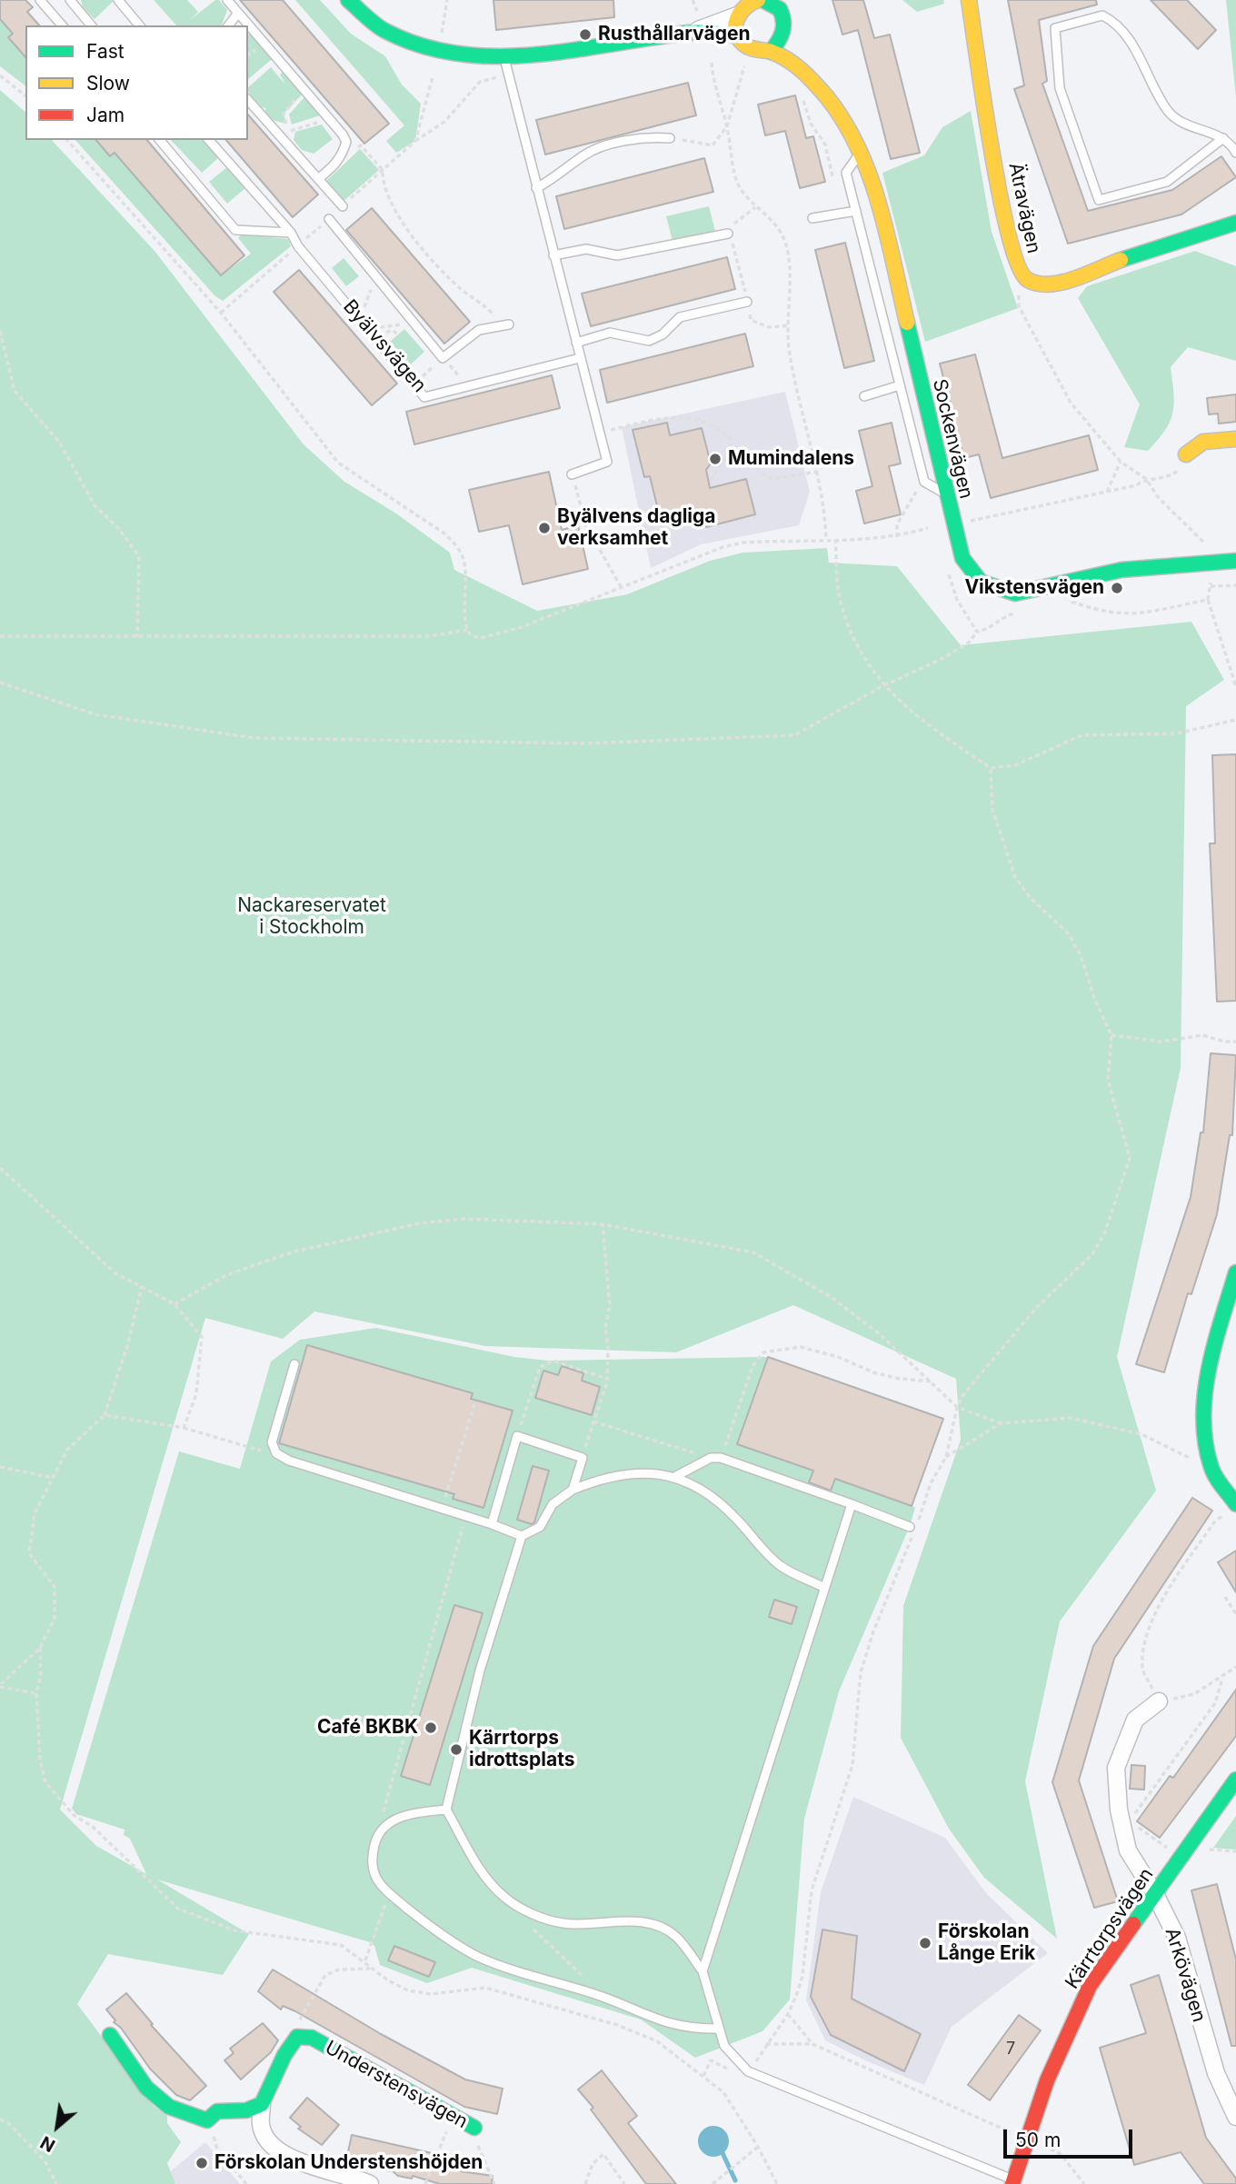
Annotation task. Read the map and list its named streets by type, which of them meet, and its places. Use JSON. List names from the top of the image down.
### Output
{
  "streets": {
    "street": [
      "Ätravägen",
      "Sockenvägen",
      "Kärrtorpsvägen",
      "Arkövägen",
      "Understensvägen"
    ],
    "lane": ["Byälvsvägen"]
  },
  "crossings": [
    ["Kärrtorpsvägen", "Arkövägen"]
  ],
  "parks": ["Nackareservatet i Stockholm"],
  "places": [
    "Rusthållarvägen",
    "Mumindalens",
    "Byälvens dagliga verksamhet",
    "Vikstensvägen",
    "Café BKBK",
    "Kärrtorps idrottsplats",
    "Förskolan Långe Erik",
    "Förskolan Understenshöjden"
  ],
  "house_numbers": ["7"],
  "legend": ["Fast", "Slow", "Jam"],
  "scale_bar": "50 m",
  "north": "bottom left"
}
